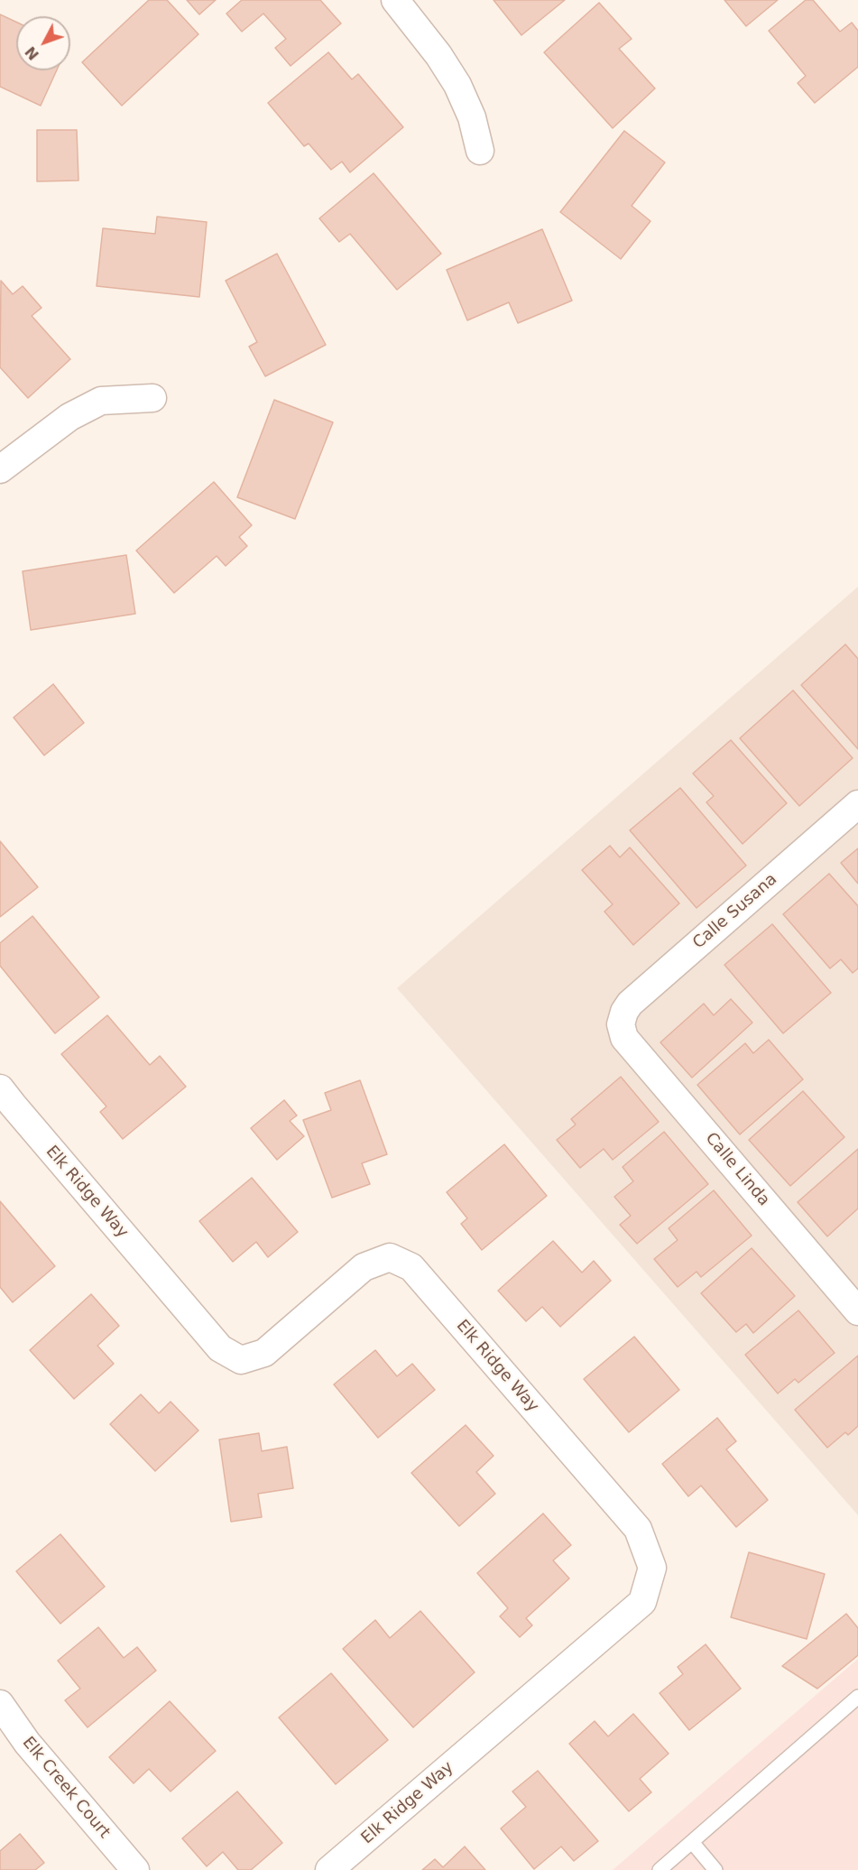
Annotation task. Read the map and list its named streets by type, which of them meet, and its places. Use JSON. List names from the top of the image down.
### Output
{
  "streets": {
    "street": [
      "Calle Susana",
      "Calle Linda",
      "Elk Ridge Way",
      "Elk Creek Court"
    ]
  },
  "crossings": [
    ["Calle Susana", "Calle Linda"]
  ],
  "north": "bottom left"
}
